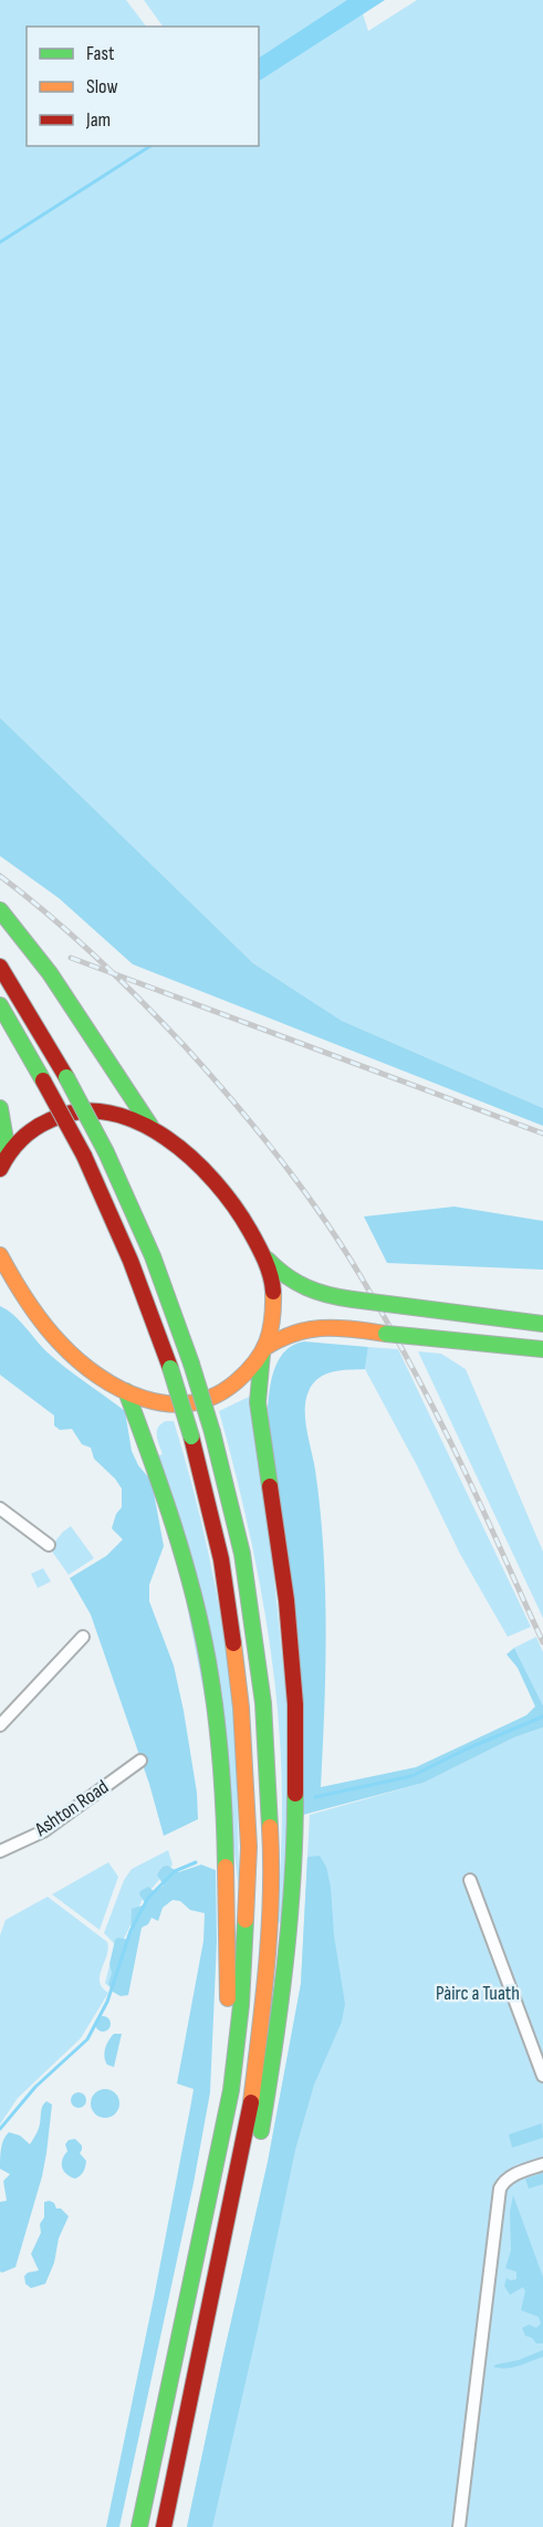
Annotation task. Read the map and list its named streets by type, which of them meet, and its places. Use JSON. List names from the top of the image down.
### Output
{
  "streets": {
    "street": ["Ashton Road"]
  },
  "parks": ["Pàirc a Tuath"],
  "legend": ["Fast", "Slow", "Jam"]
}
